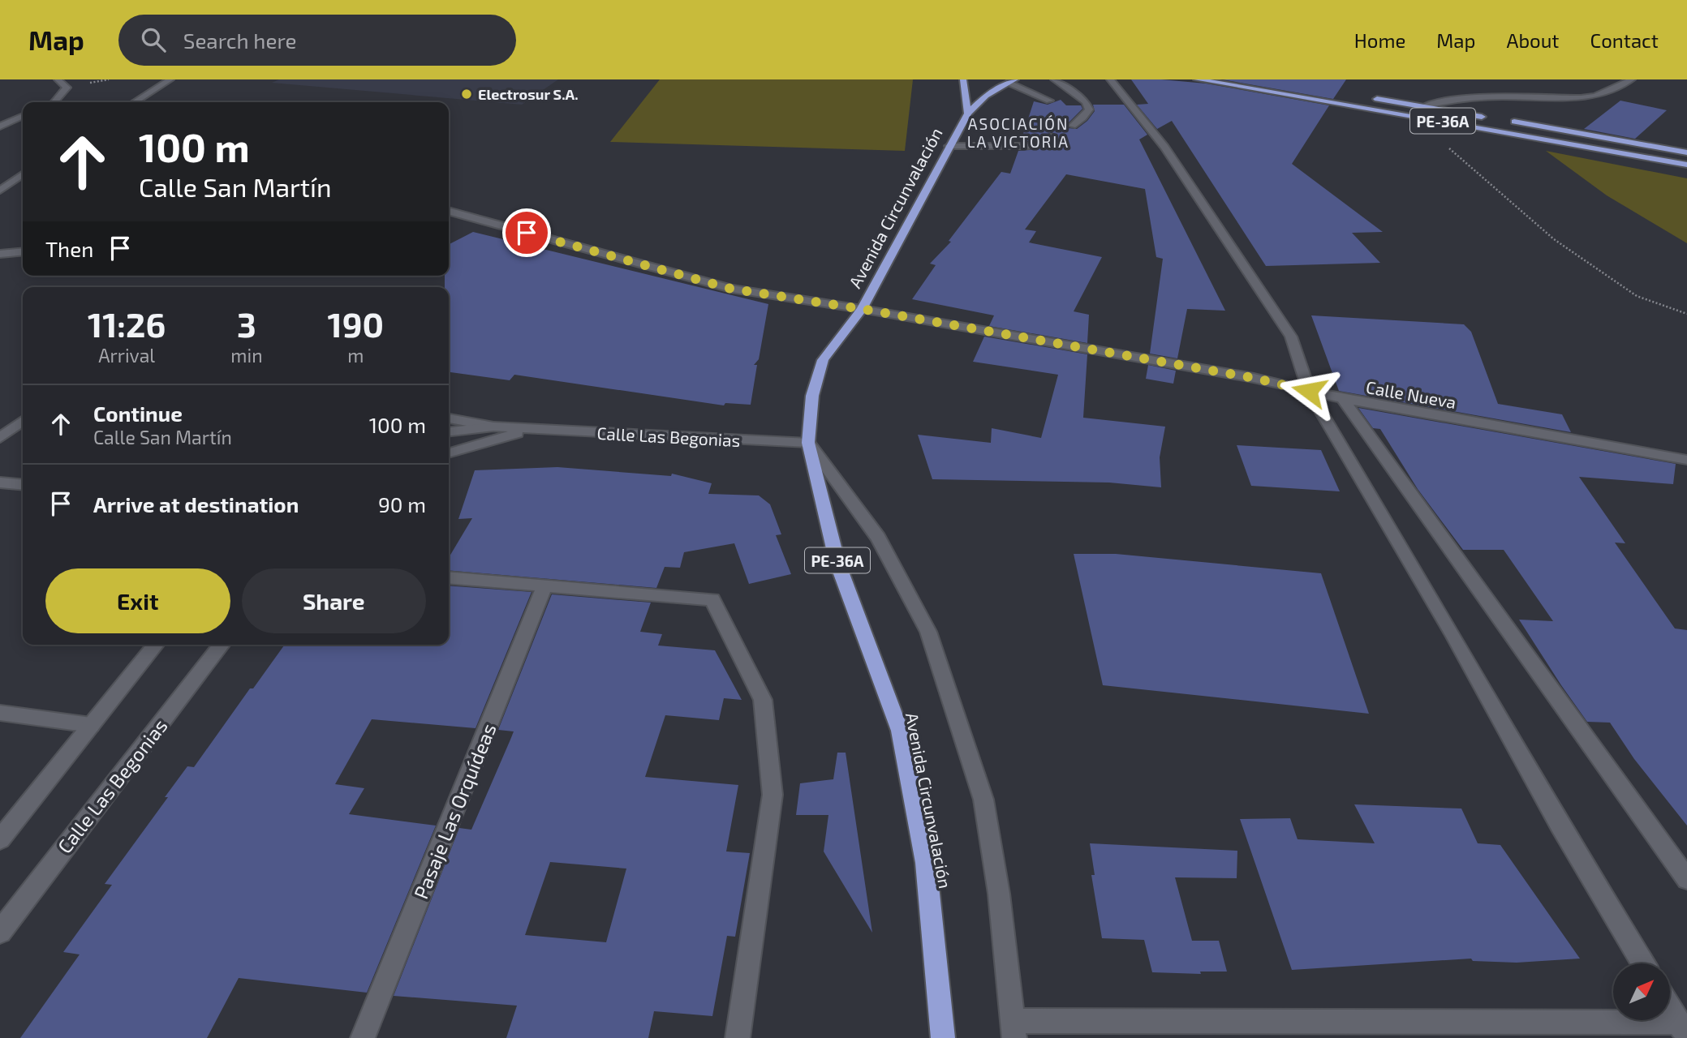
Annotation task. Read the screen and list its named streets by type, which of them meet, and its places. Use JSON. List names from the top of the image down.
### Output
{
  "streets": {
    "highway": ["PE-36A", "Avenida Circunvalación"],
    "street": ["Calle Nueva", "Calle Las Begonias", "Pasaje Las Orquídeas"]
  },
  "crossings": [
    ["Avenida Circunvalación", "Calle Nueva"],
    ["Avenida Circunvalación", "Calle Las Begonias"]
  ],
  "districts": ["ASOCIACIÓN LA VICTORIA"],
  "places": ["Electrosur S.A."],
  "north": "top right",
  "page": {
    "header": "Map",
    "search": "Search here",
    "nav": [
      "Home",
      "Map",
      "About",
      "Contact"
    ],
    "turn": ["100 m", "Calle San Martín"],
    "then": "Then",
    "eta": [
      "11:26",
      "Arrival",
      "3",
      "min",
      "190",
      "m"
    ],
    "list": [
      {
        "name": "Continue",
        "note": "Calle San Martín",
        "value": "100 m"
      },
      {
        "name": "Arrive at destination",
        "value": "90 m"
      }
    ],
    "buttons": ["Exit", "Share"]
  }
}
